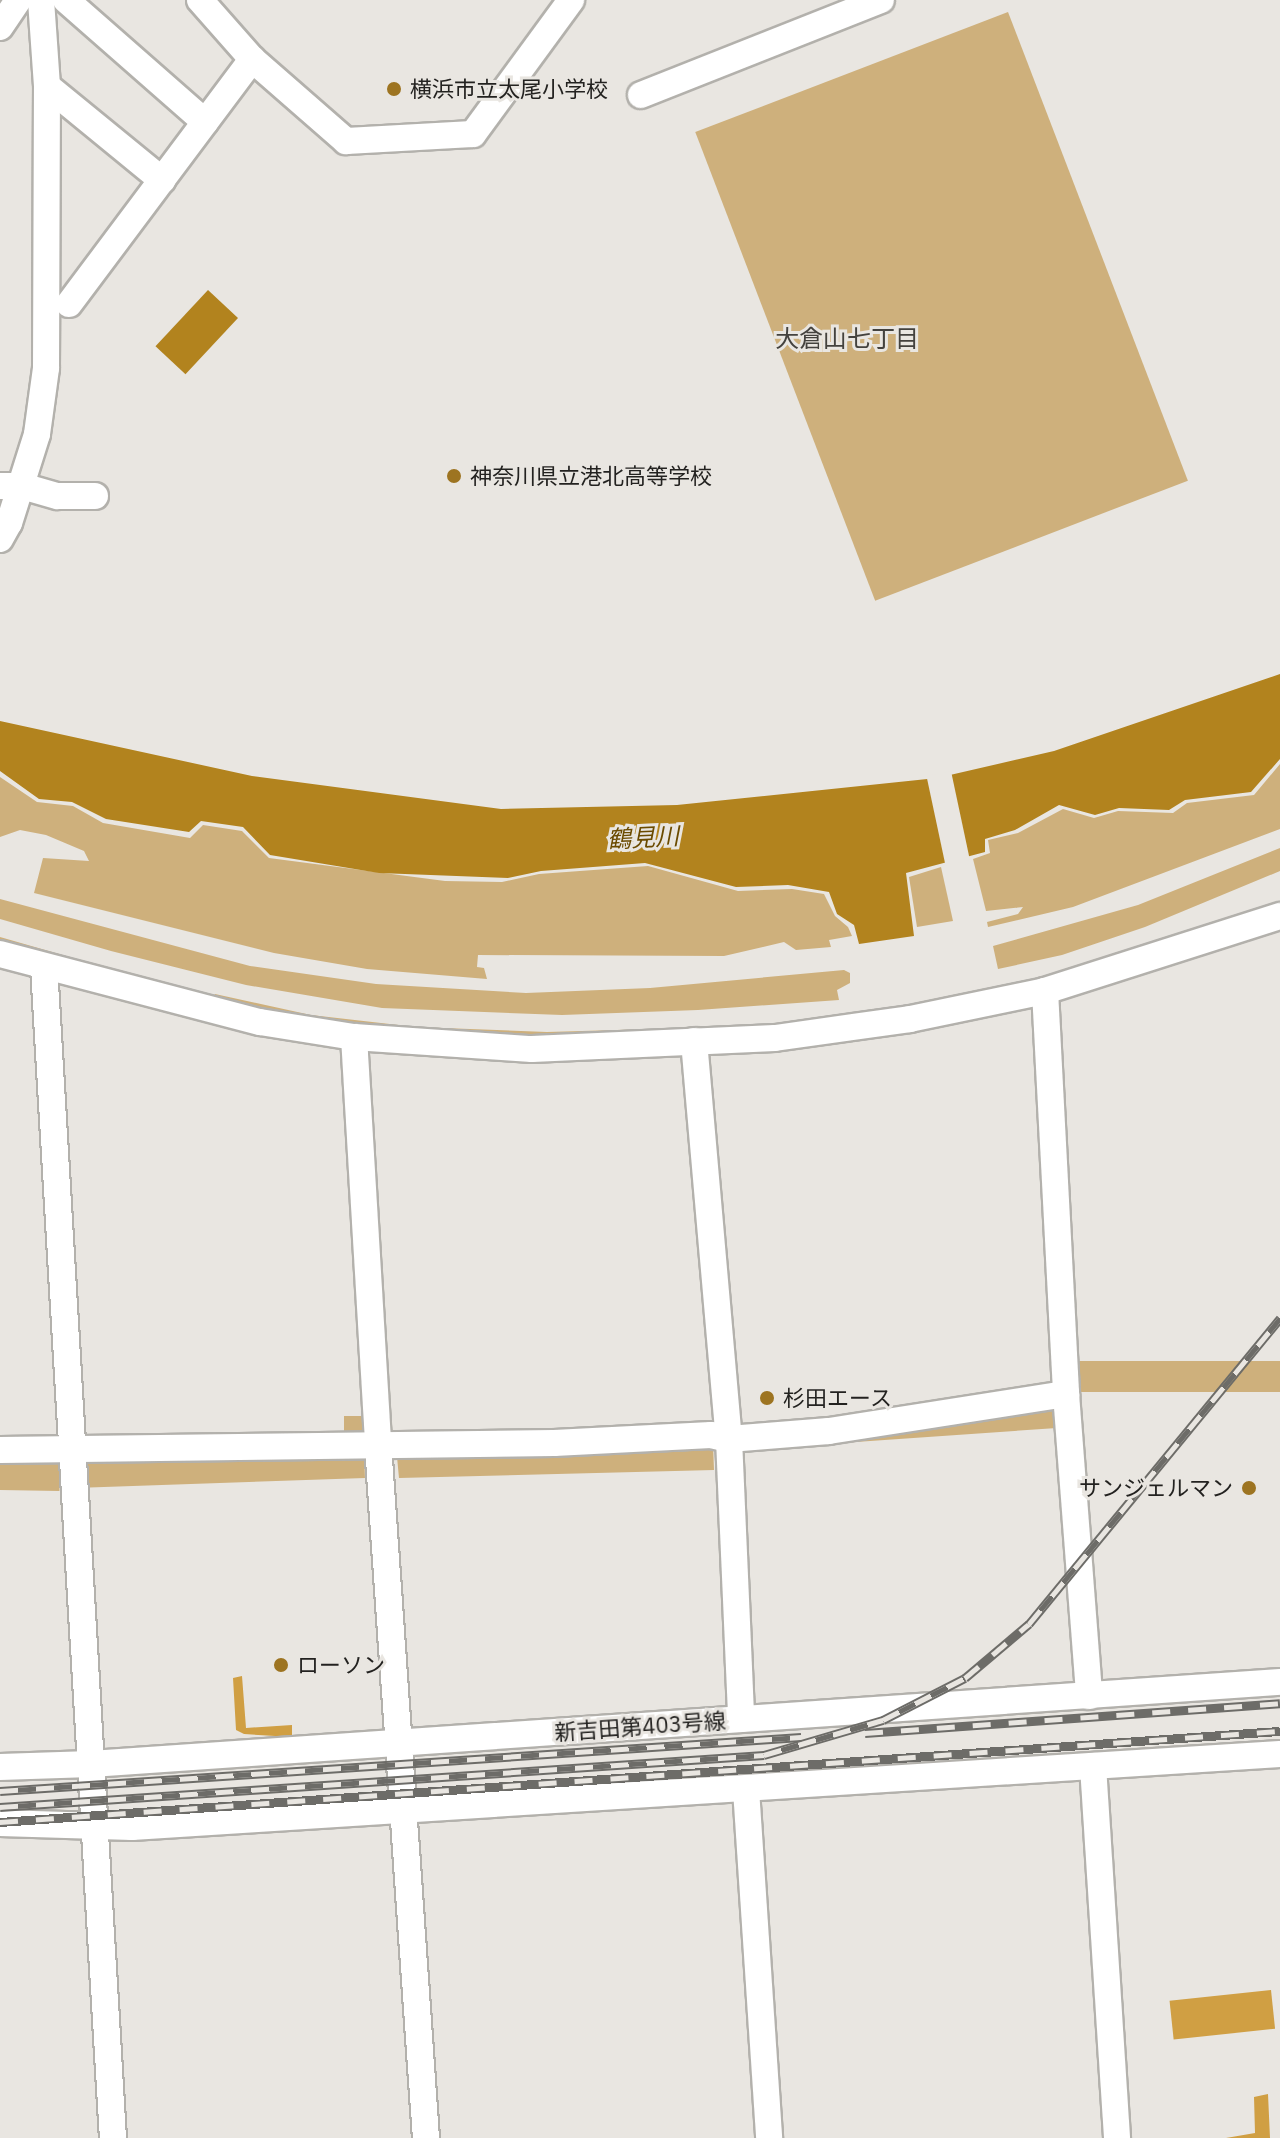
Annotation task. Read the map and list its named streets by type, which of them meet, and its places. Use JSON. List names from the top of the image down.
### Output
{
  "streets": {
    "street": ["新吉田第403号線"]
  },
  "districts": ["大倉山七丁目"],
  "water": ["鶴見川"],
  "places": [
    "横浜市立太尾小学校",
    "神奈川県立港北高等学校",
    "杉田エース",
    "サンジェルマン",
    "ローソン"
  ]
}
